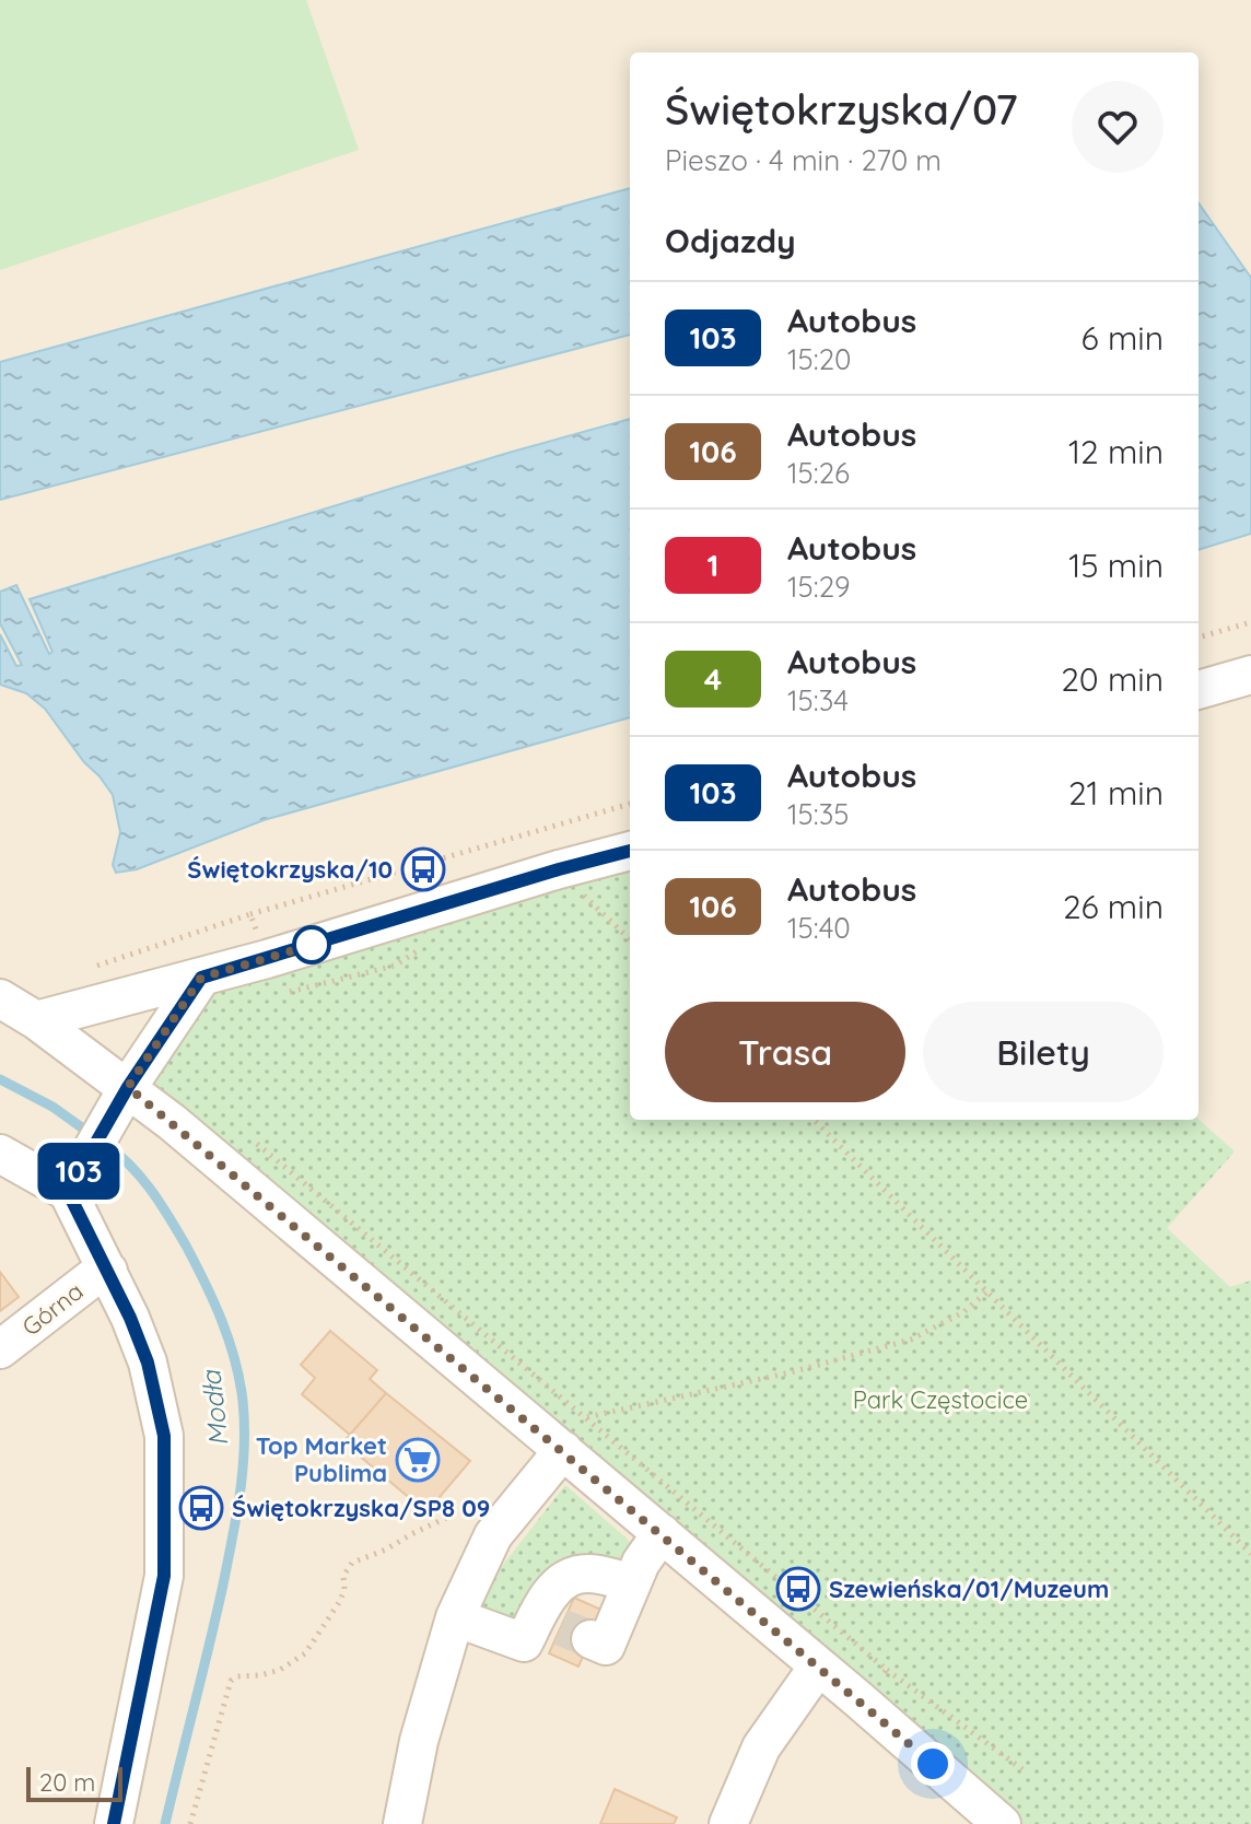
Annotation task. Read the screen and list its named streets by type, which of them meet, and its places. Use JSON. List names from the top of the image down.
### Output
{
  "streets": {
    "street": ["Górna"]
  },
  "water": ["Modła"],
  "parks": ["Park Częstocice"],
  "places": {
    "bus stop": ["Świętokrzyska/10", "Świętokrzyska/SP8 09", "Szewieńska/01/Muzeum"],
    "supermarket": ["Top Market Publima"]
  },
  "lines": ["bus line 103"],
  "scale_bar": "20 m",
  "page": {
    "on_map": "103",
    "heading": [
      ["Świętokrzyska/07", "Pieszo · 4 min · 270 m"],
      "Odjazdy"
    ],
    "list": [
      {
        "mark": "103",
        "name": "Autobus",
        "note": "15:20",
        "value": "6 min"
      },
      {
        "mark": "106",
        "name": "Autobus",
        "note": "15:26",
        "value": "12 min"
      },
      {
        "mark": "1",
        "name": "Autobus",
        "note": "15:29",
        "value": "15 min"
      },
      {
        "mark": "4",
        "name": "Autobus",
        "note": "15:34",
        "value": "20 min"
      },
      {
        "mark": "103",
        "name": "Autobus",
        "note": "15:35",
        "value": "21 min"
      },
      {
        "mark": "106",
        "name": "Autobus",
        "note": "15:40",
        "value": "26 min"
      }
    ],
    "buttons": ["Trasa", "Bilety"],
    "scale": "20 m"
  }
}
